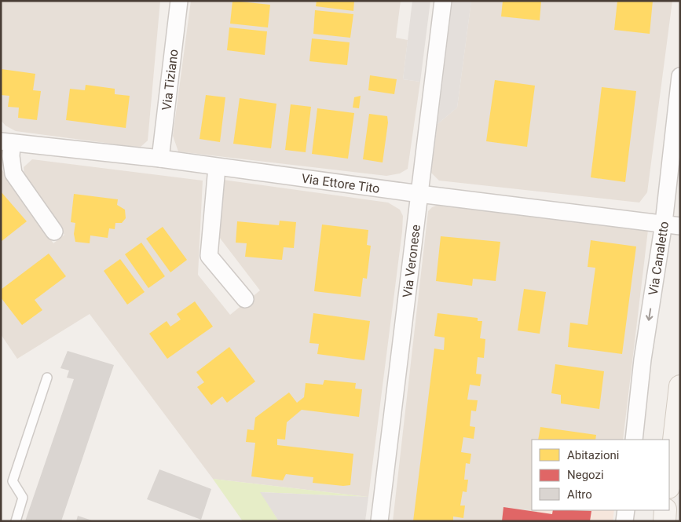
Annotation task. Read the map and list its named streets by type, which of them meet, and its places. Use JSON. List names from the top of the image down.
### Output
{
  "streets": {
    "street": [
      "Via Tiziano",
      "Via Ettore Tito",
      "Via Canaletto",
      "Via Veronese"
    ]
  },
  "crossings": [
    ["Via Tiziano", "Via Ettore Tito"],
    ["Via Ettore Tito", "Via Canaletto"],
    ["Via Ettore Tito", "Via Veronese"]
  ],
  "one_way": ["Via Canaletto"],
  "legend": ["Abitazioni", "Negozi", "Altro"]
}
